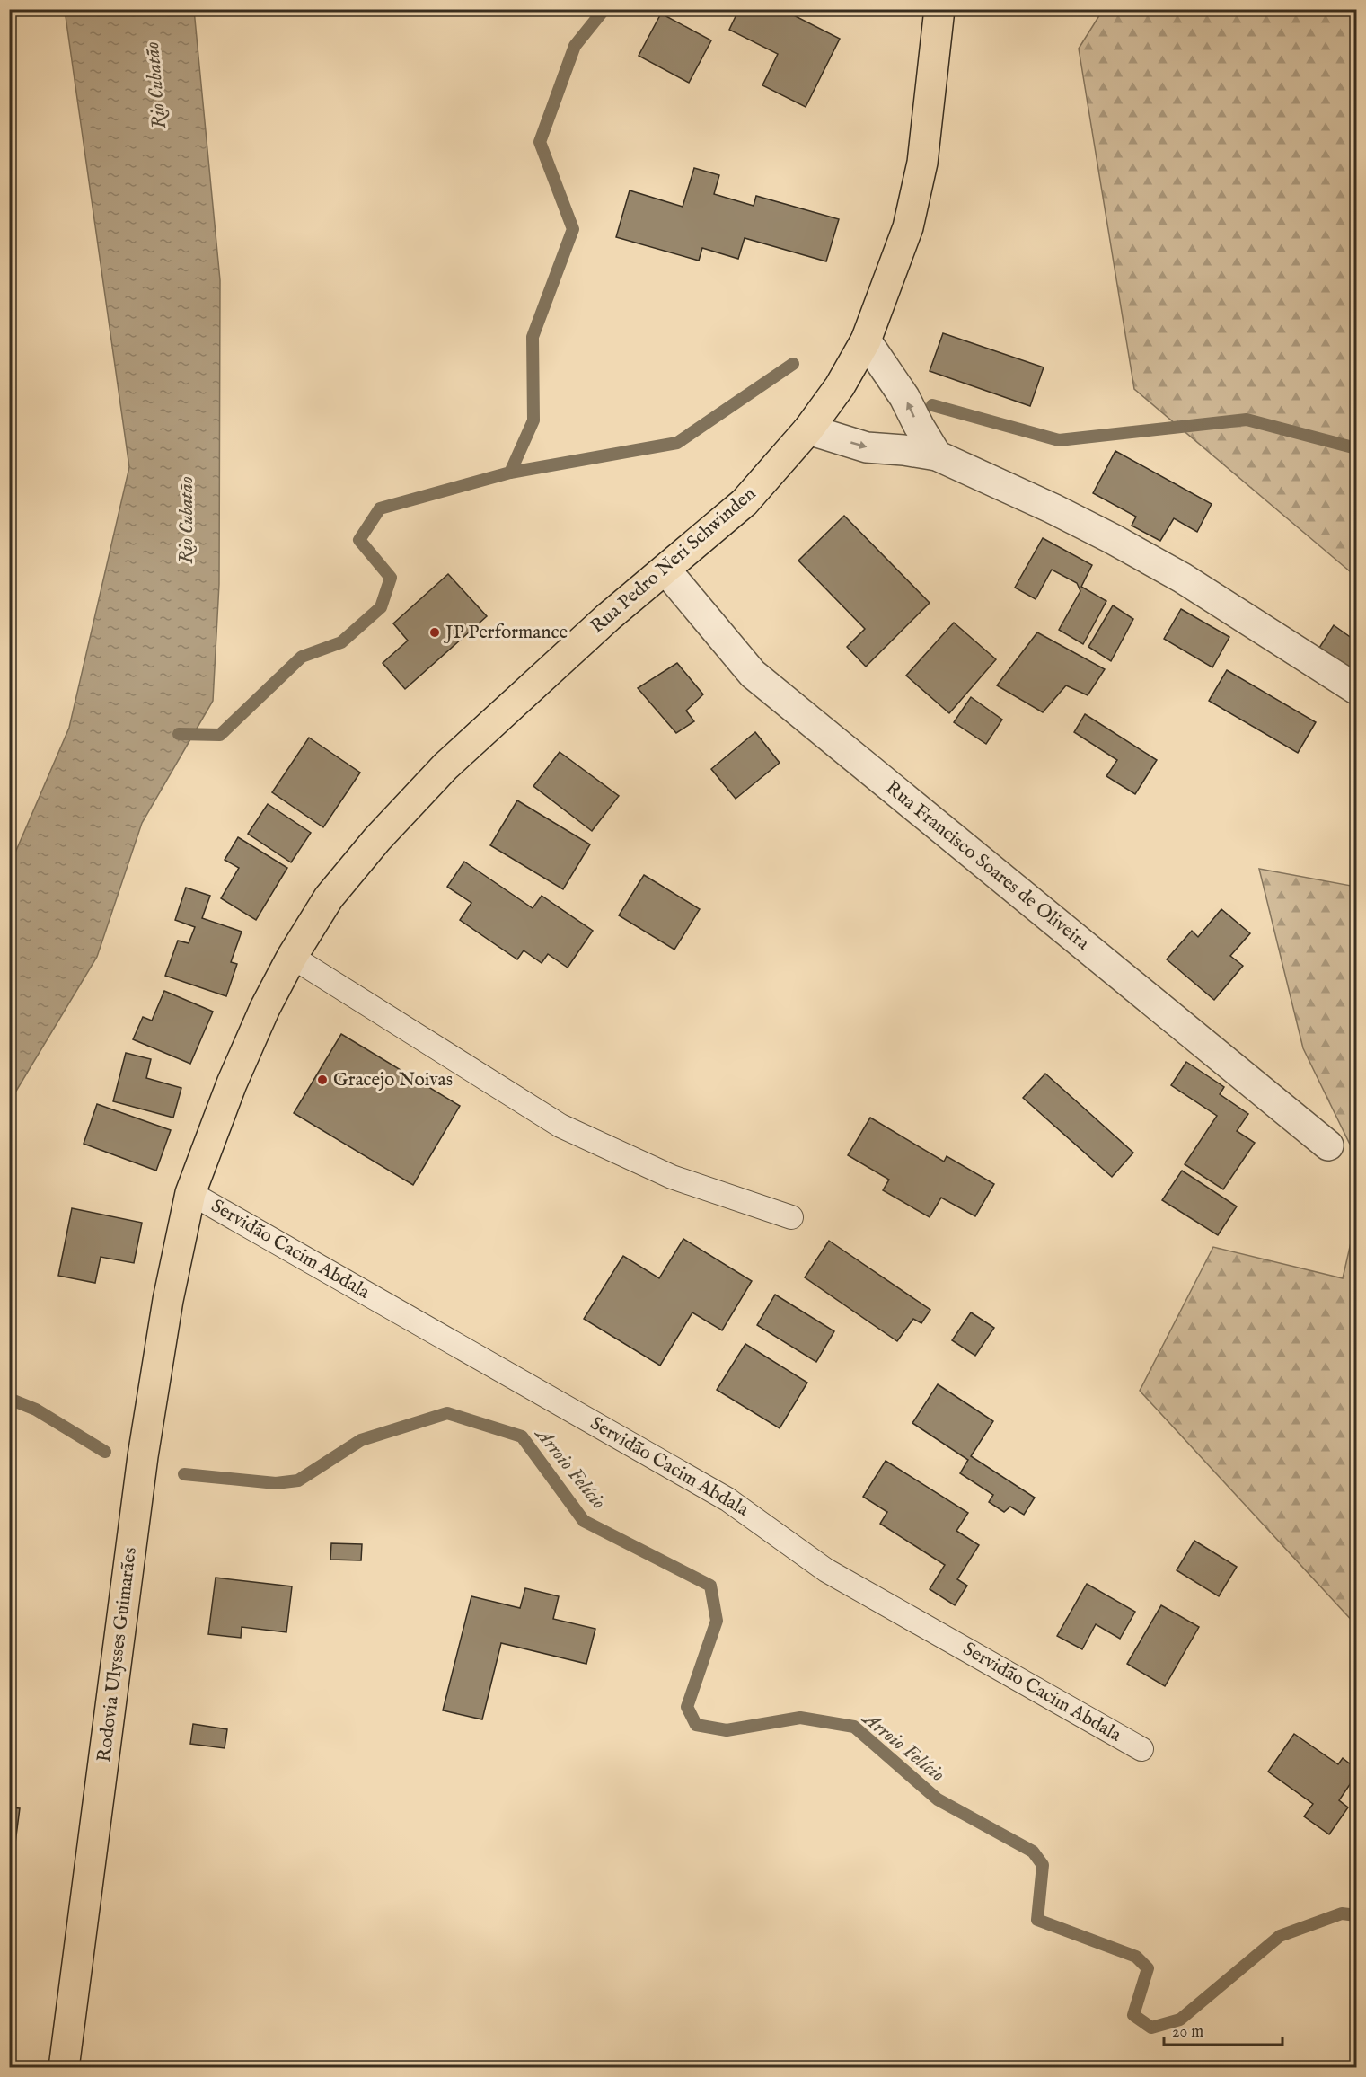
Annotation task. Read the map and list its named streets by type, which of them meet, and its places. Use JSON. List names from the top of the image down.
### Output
{
  "streets": {
    "highway": ["Rua Pedro Neri Schwinden", "Rodovia Ulysses Guimarães"],
    "street": ["Rua Francisco Soares de Oliveira"],
    "lane": ["Servidão Cacim Abdala"]
  },
  "crossings": [
    ["Rua Pedro Neri Schwinden", "Rua Francisco Soares de Oliveira"],
    ["Rua Pedro Neri Schwinden", "Servidão Cacim Abdala"],
    ["Rua Pedro Neri Schwinden", "Rodovia Ulysses Guimarães"]
  ],
  "water": ["Rio Cubatão", "Arroio Felício"],
  "places": ["JP Performance", "Gracejo Noivas"],
  "scale_bar": "20 m"
}
